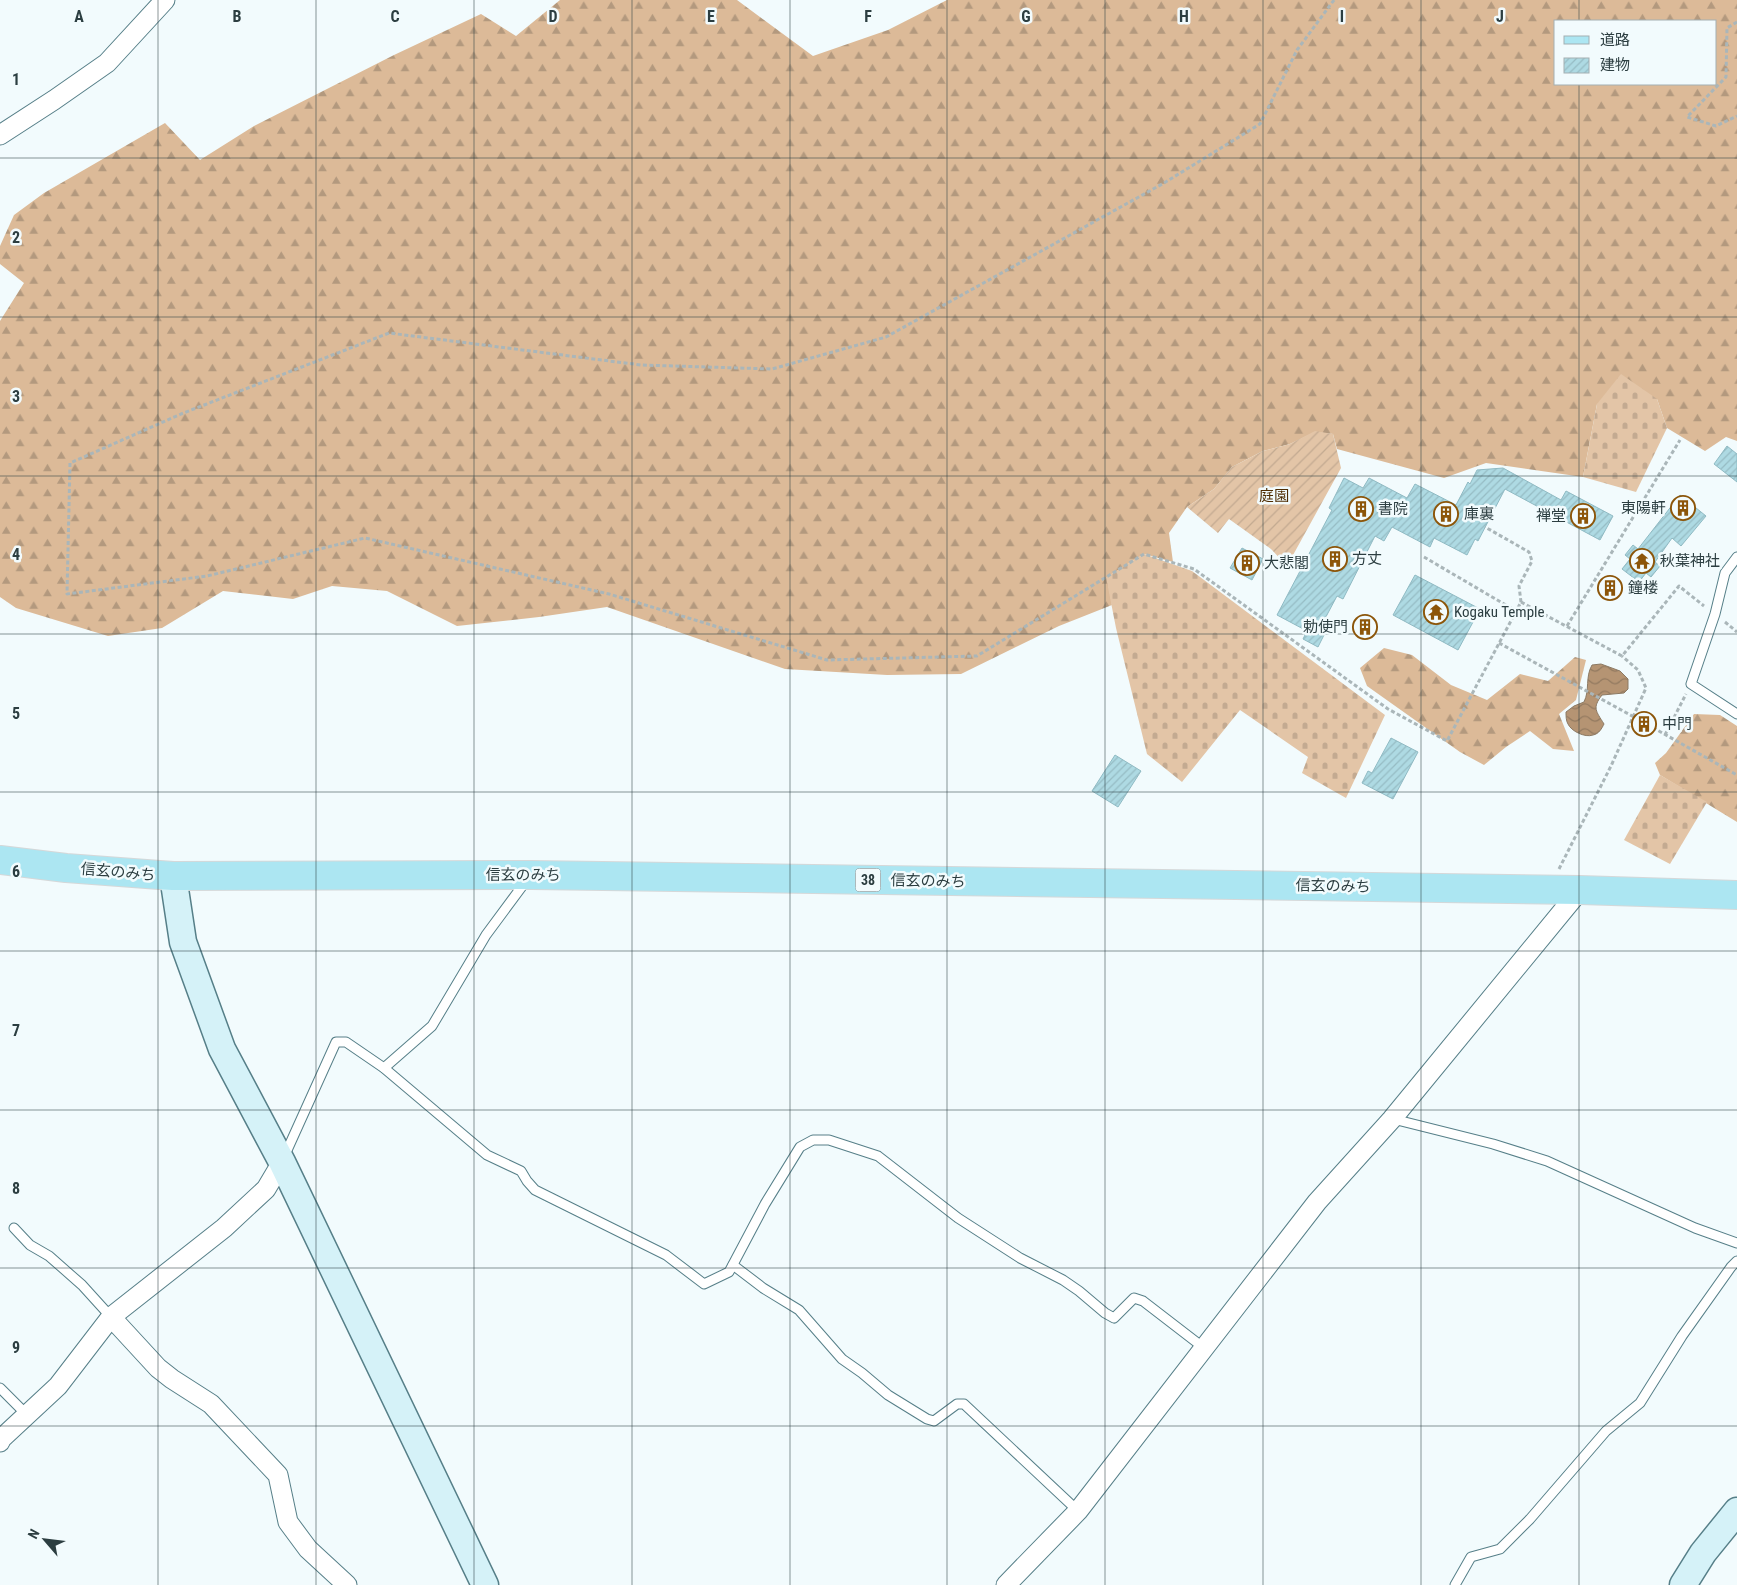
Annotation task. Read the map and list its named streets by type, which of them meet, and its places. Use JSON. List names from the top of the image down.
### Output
{
  "streets": {
    "main road": ["信玄のみち", "38"]
  },
  "parks": ["庭園"],
  "places": {
    "building": [
      "東陽軒",
      "書院",
      "庫裏",
      "禅堂",
      "方丈",
      "大悲閣",
      "鐘楼",
      "勅使門",
      "中門"
    ],
    "temple": ["秋葉神社", "Kogaku Temple"]
  },
  "legend": ["道路", "建物"],
  "north": "top left",
  "grid": {
    "columns": [
      "A",
      "B",
      "C",
      "D",
      "E",
      "F",
      "G",
      "H",
      "I",
      "J"
    ],
    "rows": [
      "1",
      "2",
      "3",
      "4",
      "5",
      "6",
      "7",
      "8",
      "9"
    ]
  }
}
